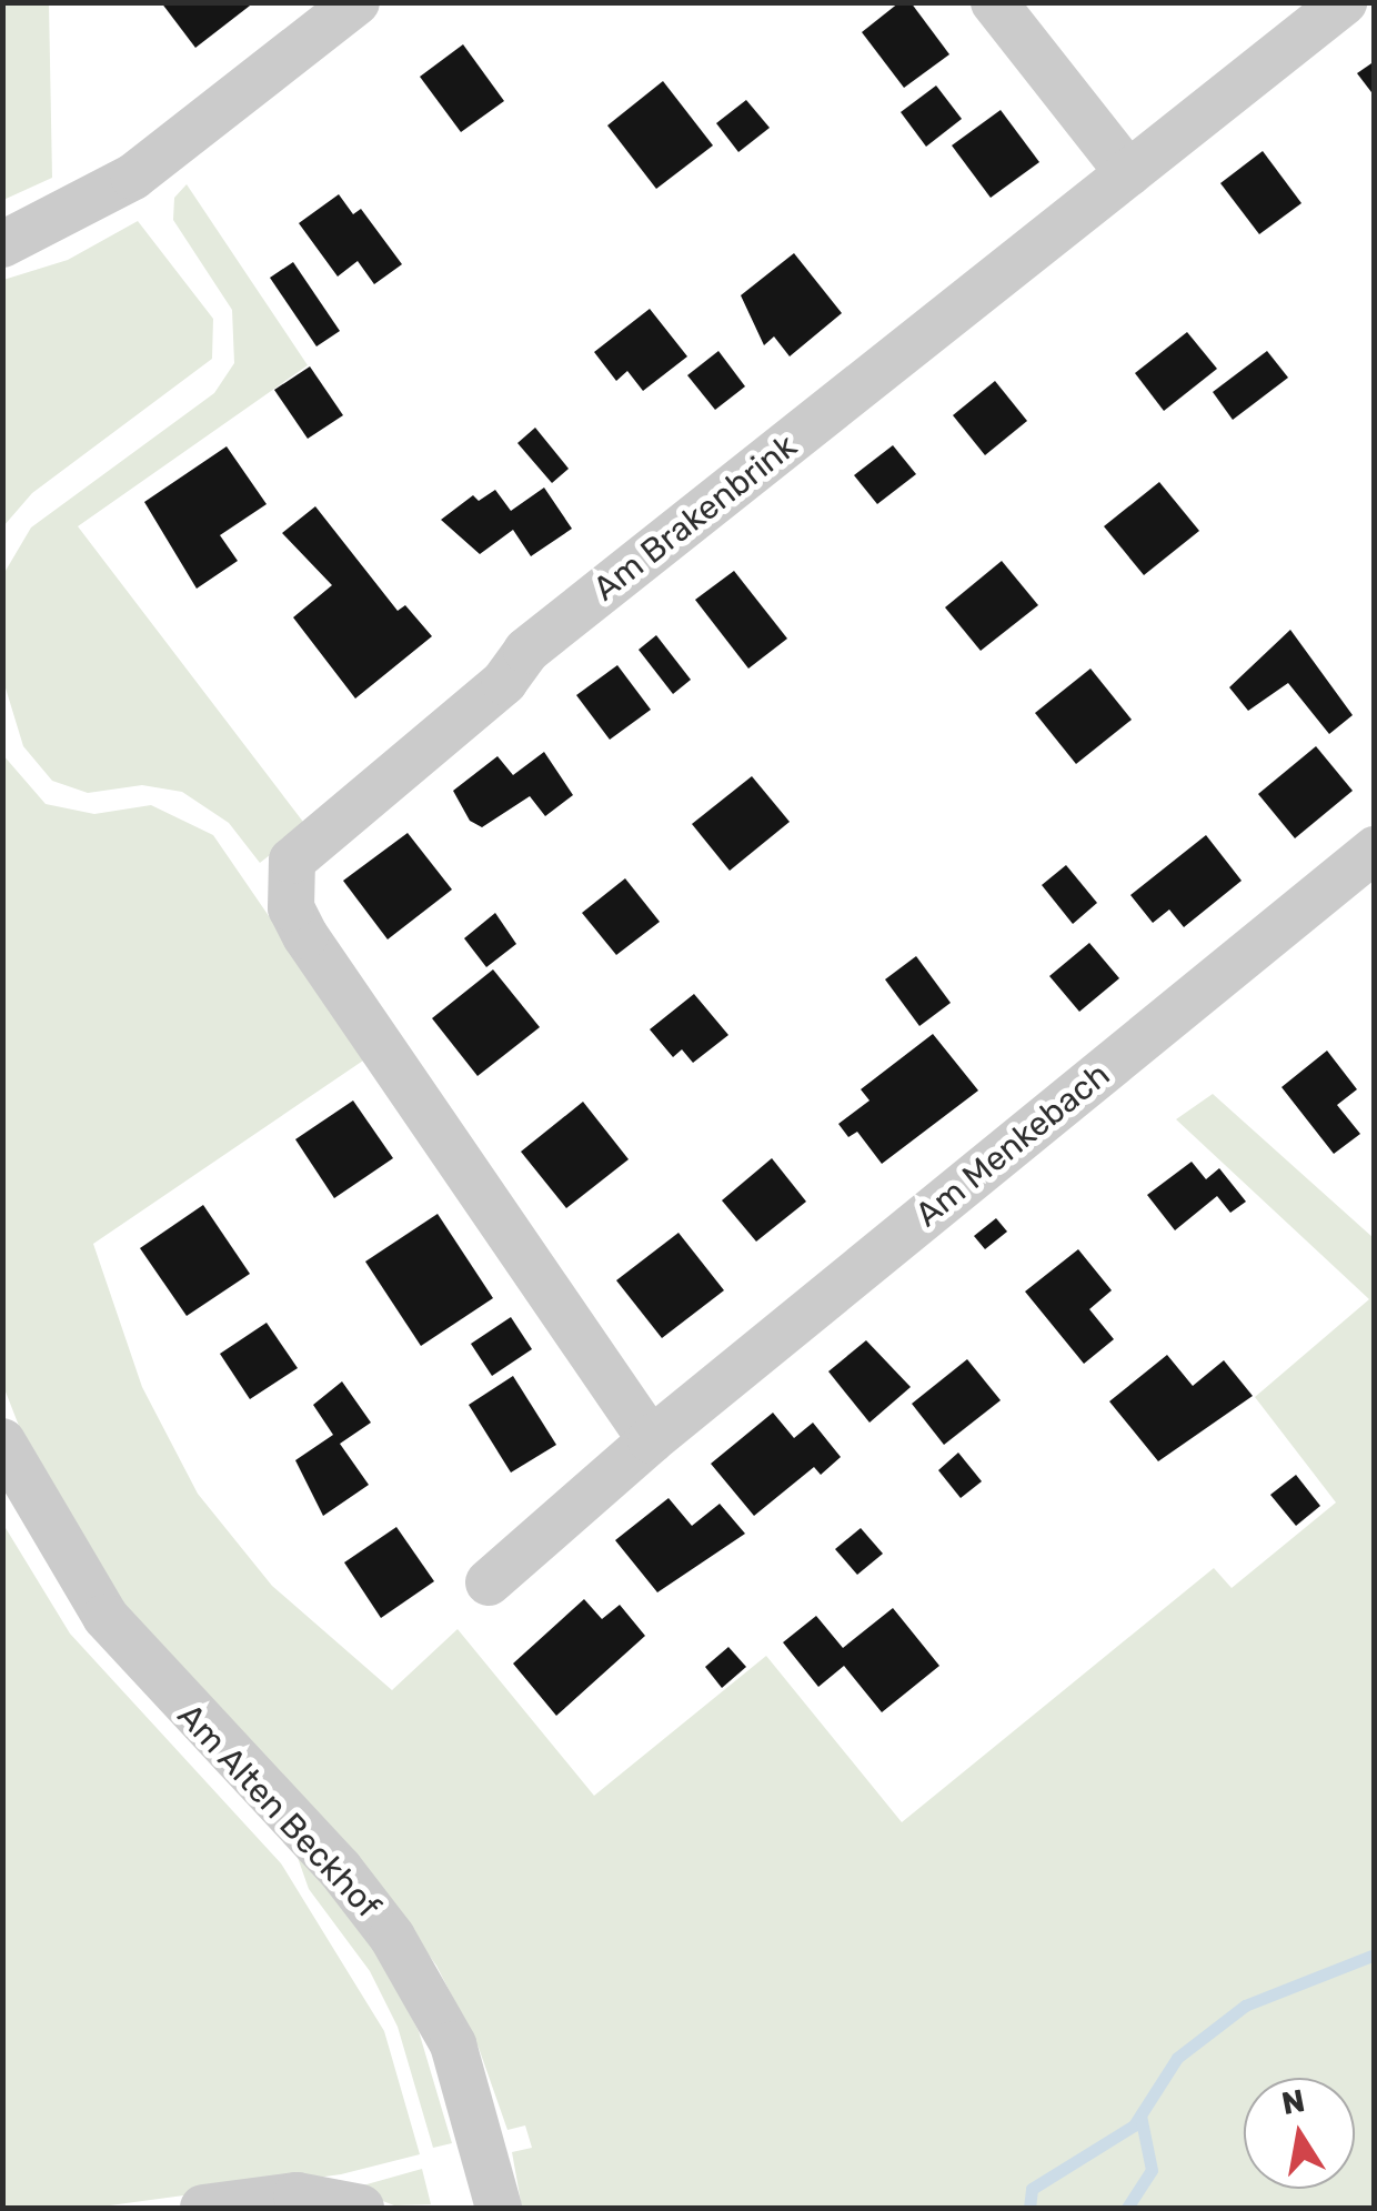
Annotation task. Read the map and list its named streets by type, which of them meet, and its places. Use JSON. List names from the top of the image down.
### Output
{
  "streets": {
    "street": ["Am Brakenbrink", "Am Menkebach", "Am Alten Beckhof"]
  },
  "crossings": [
    ["Am Brakenbrink", "Am Menkebach"]
  ],
  "north": "top"
}
